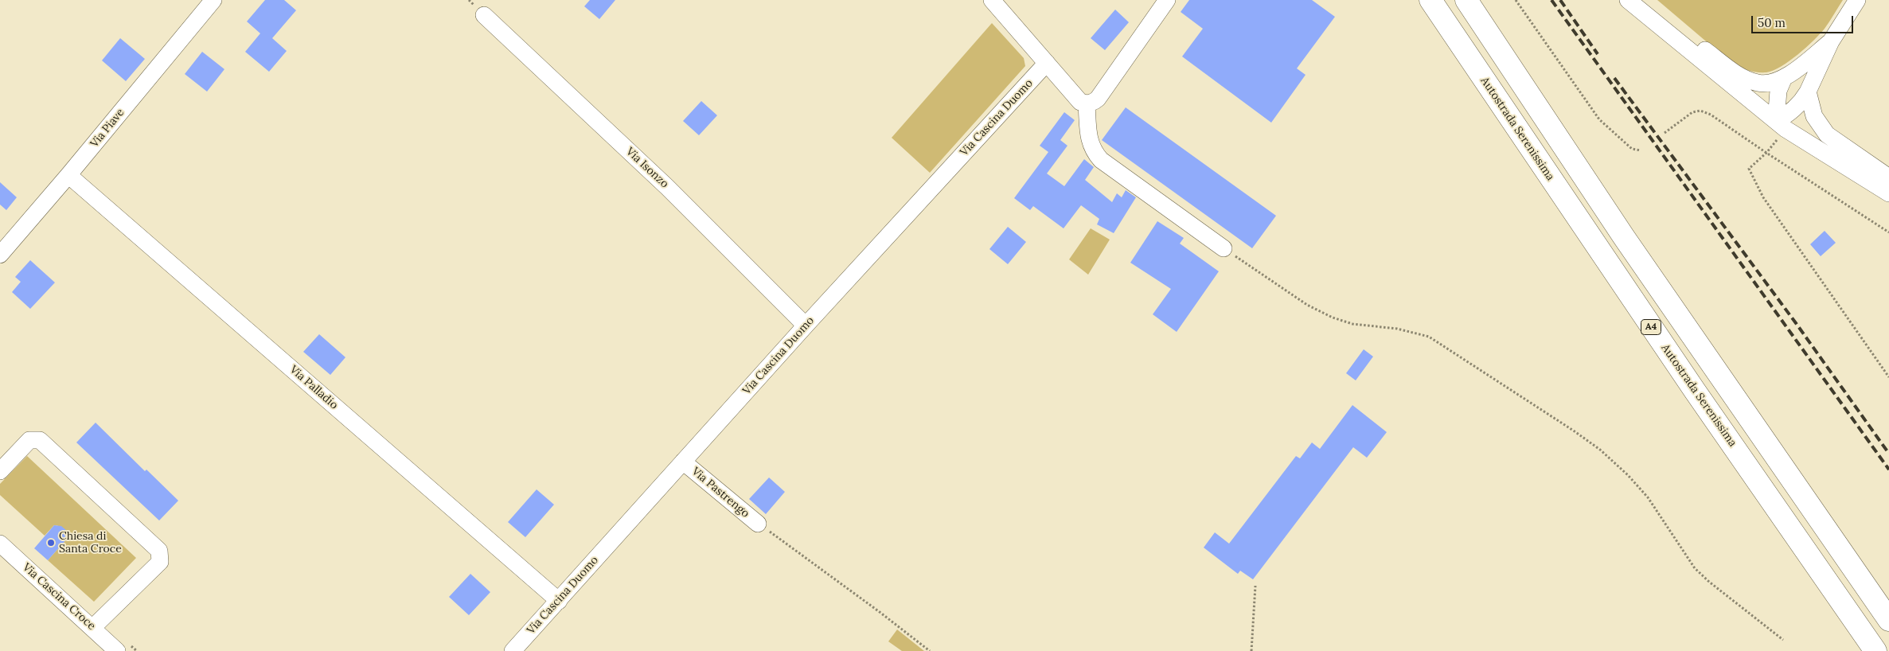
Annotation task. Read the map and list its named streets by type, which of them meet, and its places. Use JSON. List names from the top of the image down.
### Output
{
  "streets": {
    "highway": ["Autostrada Serenissima", "A4"],
    "street": [
      "Via Cascina Duomo",
      "Via Piave",
      "Via Isonzo",
      "Via Palladio",
      "Via Pastrengo",
      "Via Cascina Croce"
    ]
  },
  "crossings": [
    ["Via Cascina Duomo", "Via Isonzo"],
    ["Via Cascina Duomo", "Via Palladio"],
    ["Via Cascina Duomo", "Via Pastrengo"],
    ["Via Piave", "Via Palladio"]
  ],
  "places": ["Chiesa di Santa Croce"],
  "scale_bar": "50 m"
}
